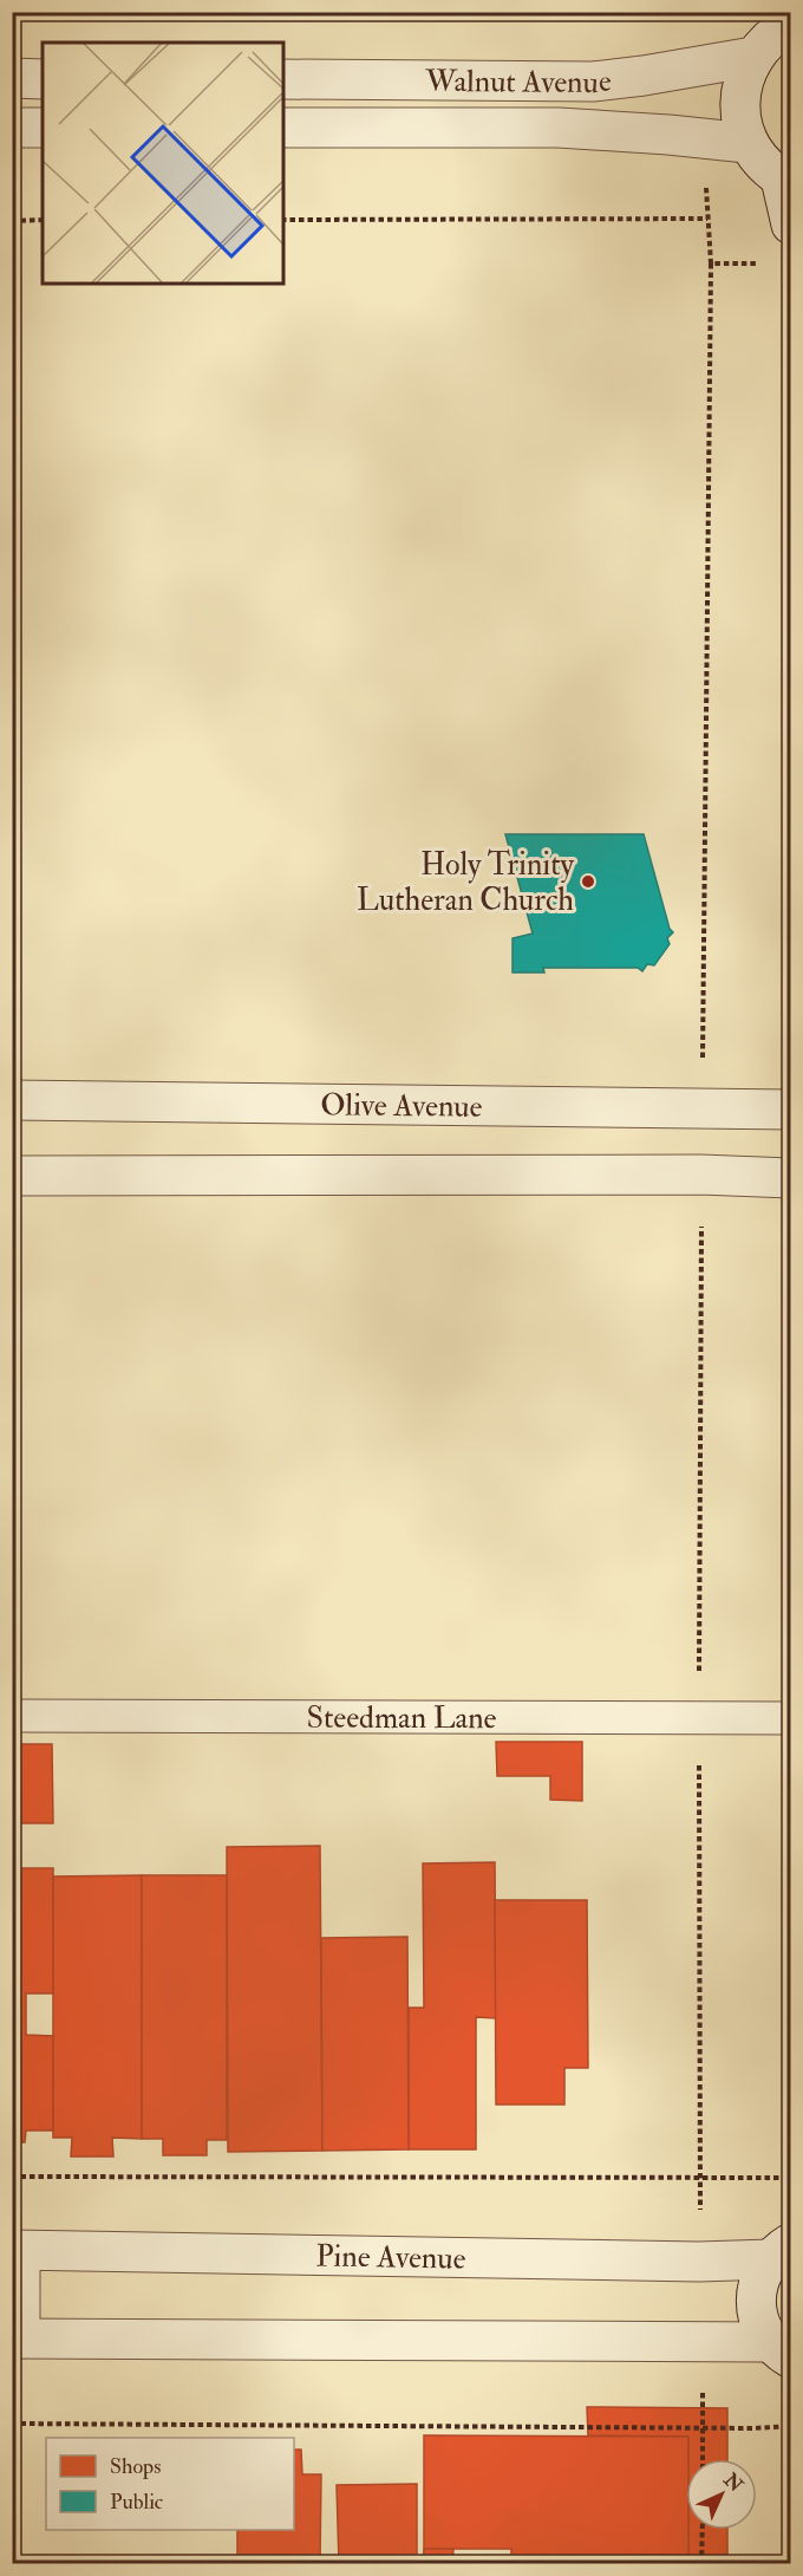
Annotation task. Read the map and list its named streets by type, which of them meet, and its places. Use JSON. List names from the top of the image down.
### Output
{
  "streets": {
    "street": ["Walnut Avenue", "Olive Avenue", "Pine Avenue"],
    "lane": ["Steedman Lane"]
  },
  "places": ["Holy Trinity Lutheran Church"],
  "legend": ["Shops", "Public"],
  "north": "top right"
}
